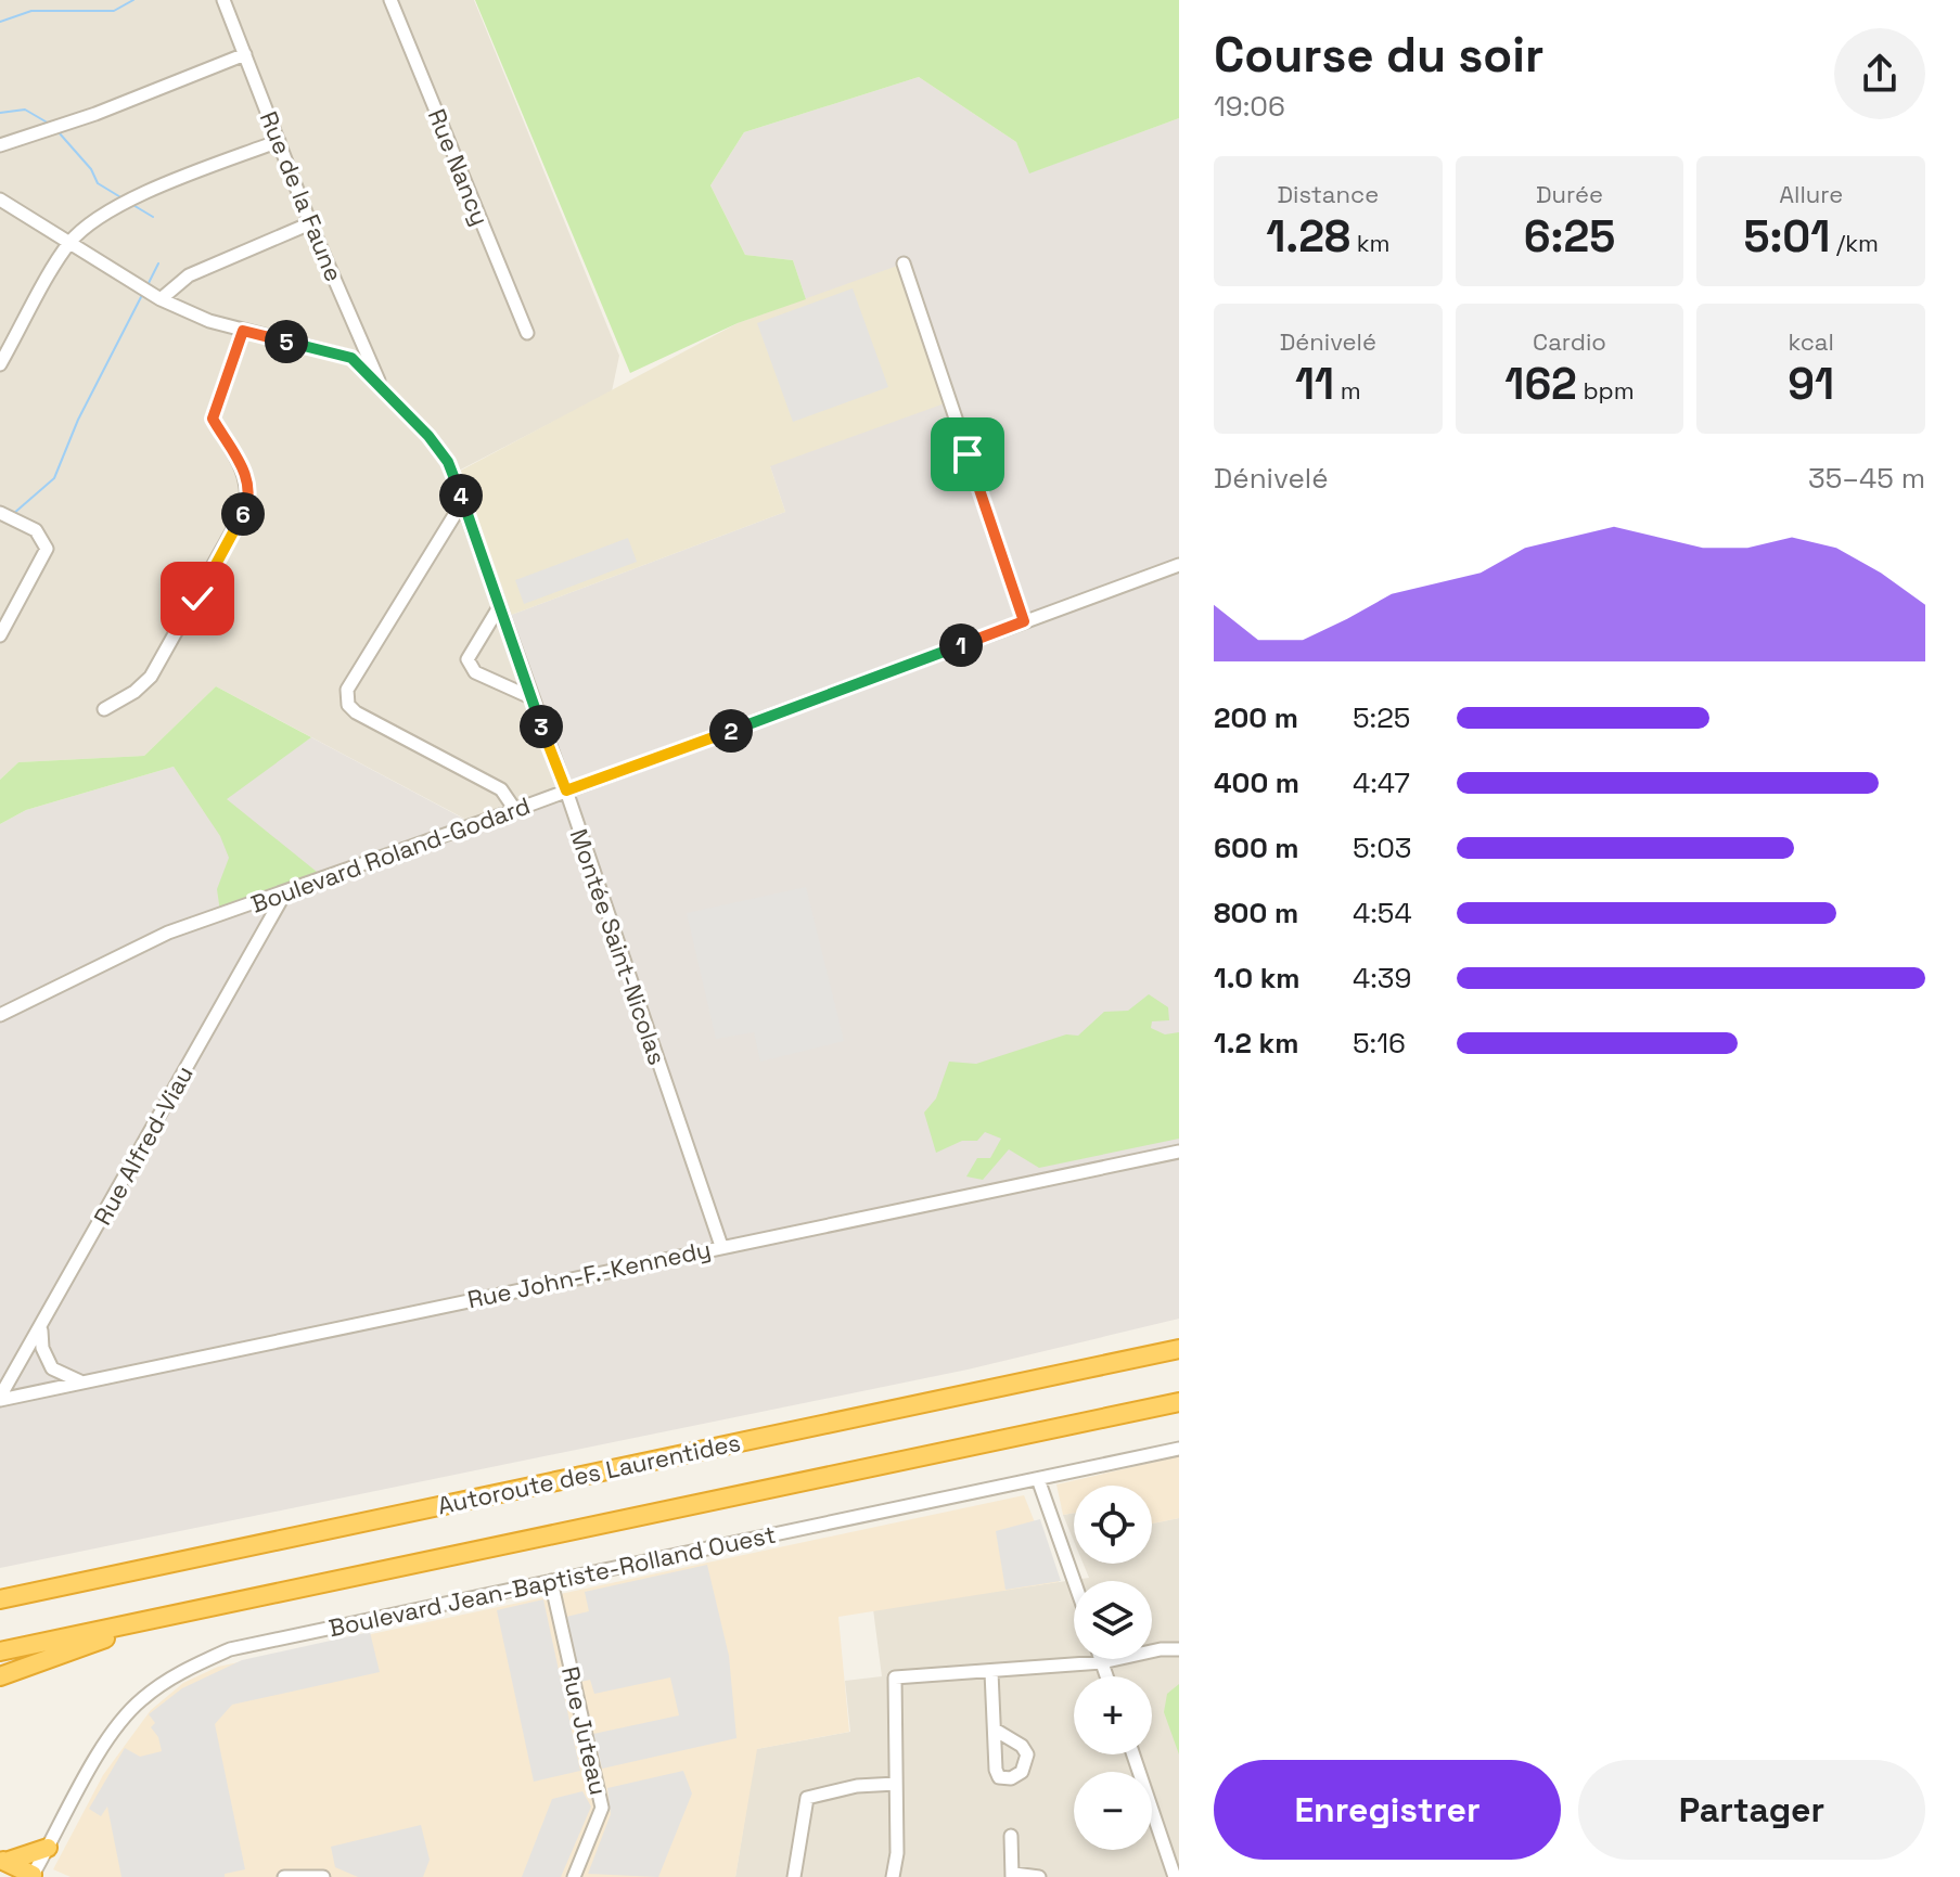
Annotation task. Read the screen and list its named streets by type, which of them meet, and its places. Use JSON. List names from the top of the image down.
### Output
{
  "streets": {
    "highway": ["Autoroute des Laurentides"],
    "street": [
      "Rue Nancy",
      "Rue de la Faune",
      "Boulevard Roland-Godard",
      "Montée Saint-Nicolas",
      "Rue Alfred-Viau",
      "Rue John-F.-Kennedy",
      "Boulevard Jean-Baptiste-Rolland Ouest",
      "Rue Juteau"
    ]
  },
  "crossings": [
    ["Rue de la Faune", "Montée Saint-Nicolas"],
    ["Boulevard Roland-Godard", "Montée Saint-Nicolas"],
    ["Boulevard Roland-Godard", "Rue Alfred-Viau"],
    ["Montée Saint-Nicolas", "Rue John-F.-Kennedy"],
    ["Rue Alfred-Viau", "Rue John-F.-Kennedy"],
    ["Boulevard Jean-Baptiste-Rolland Ouest", "Rue Juteau"]
  ],
  "page": {
    "heading": ["Course du soir", "19:06"],
    "stats": [
      ["Distance", "1.28 km"],
      ["Durée", "6:25"],
      ["Allure", "5:01 /km"],
      ["Dénivelé", "11 m"],
      ["Cardio", "162 bpm"],
      ["kcal", "91"]
    ],
    "pins": [
      "5",
      "4",
      "6",
      "1",
      "3",
      "2"
    ],
    "chart": ["Dénivelé", "35–45 m"],
    "list": [
      {
        "name": "200 m",
        "note": "5:25"
      },
      {
        "name": "400 m",
        "note": "4:47"
      },
      {
        "name": "600 m",
        "note": "5:03"
      },
      {
        "name": "800 m",
        "note": "4:54"
      },
      {
        "name": "1.0 km",
        "note": "4:39"
      },
      {
        "name": "1.2 km",
        "note": "5:16"
      }
    ],
    "map_buttons": ["+", "−"],
    "buttons": ["Enregistrer", "Partager"]
  }
}
